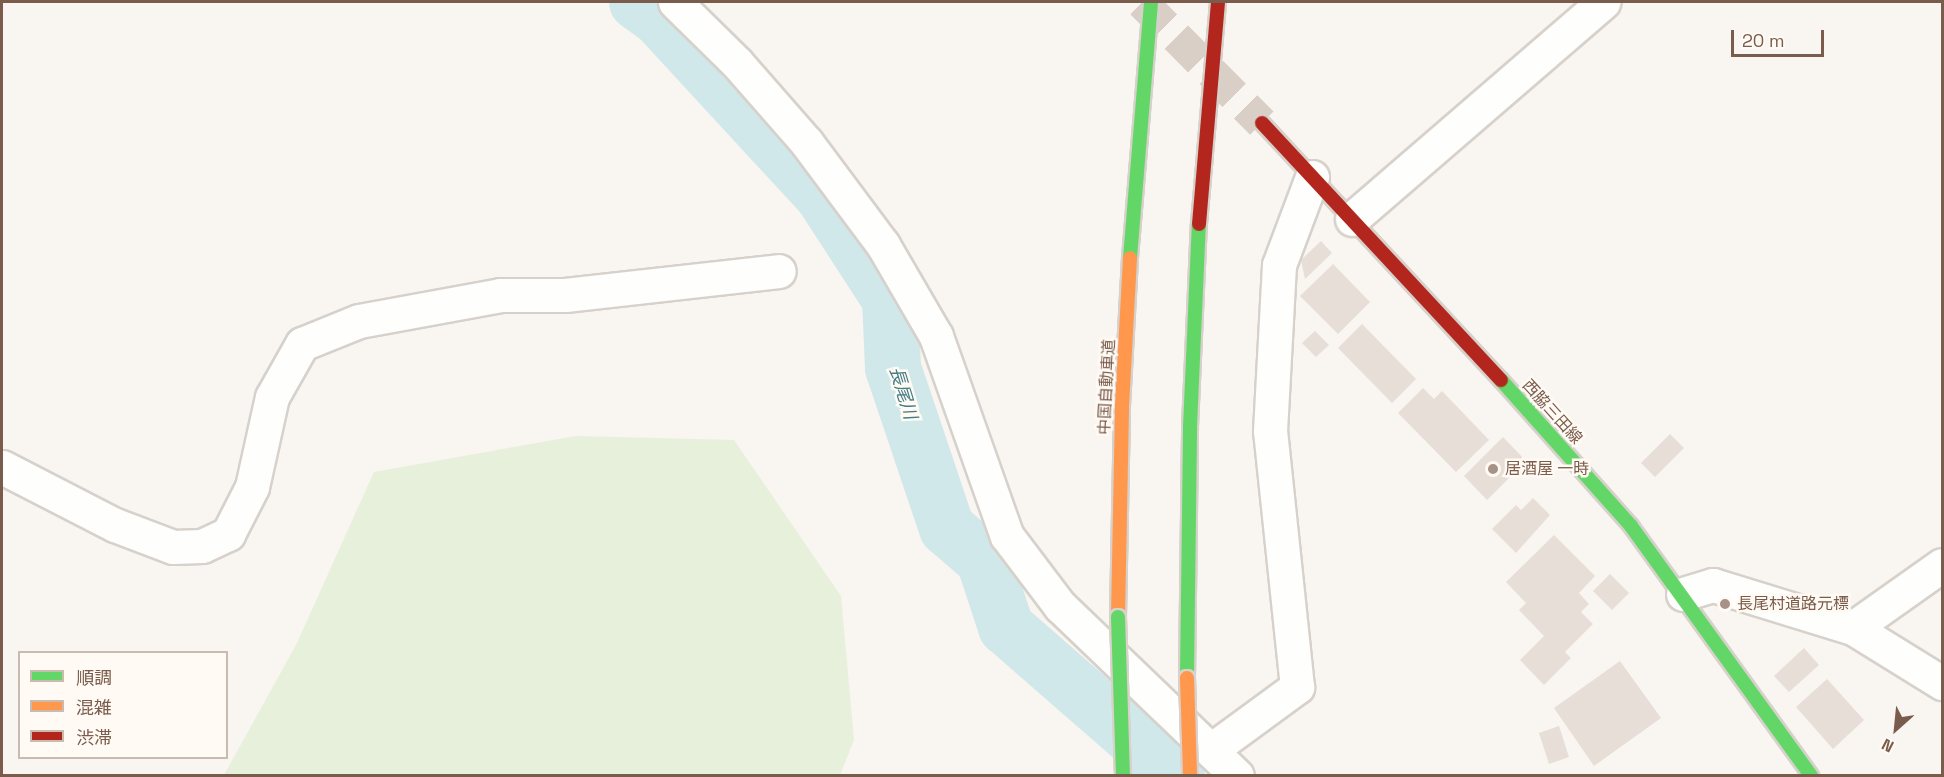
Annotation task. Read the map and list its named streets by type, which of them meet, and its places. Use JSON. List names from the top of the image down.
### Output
{
  "streets": {
    "main road": ["中国自動車道", "西脇三田線"]
  },
  "water": ["長尾川"],
  "places": ["居酒屋 一時", "長尾村道路元標"],
  "legend": ["順調", "混雑", "渋滞"],
  "scale_bar": "20 m",
  "north": "bottom left"
}
